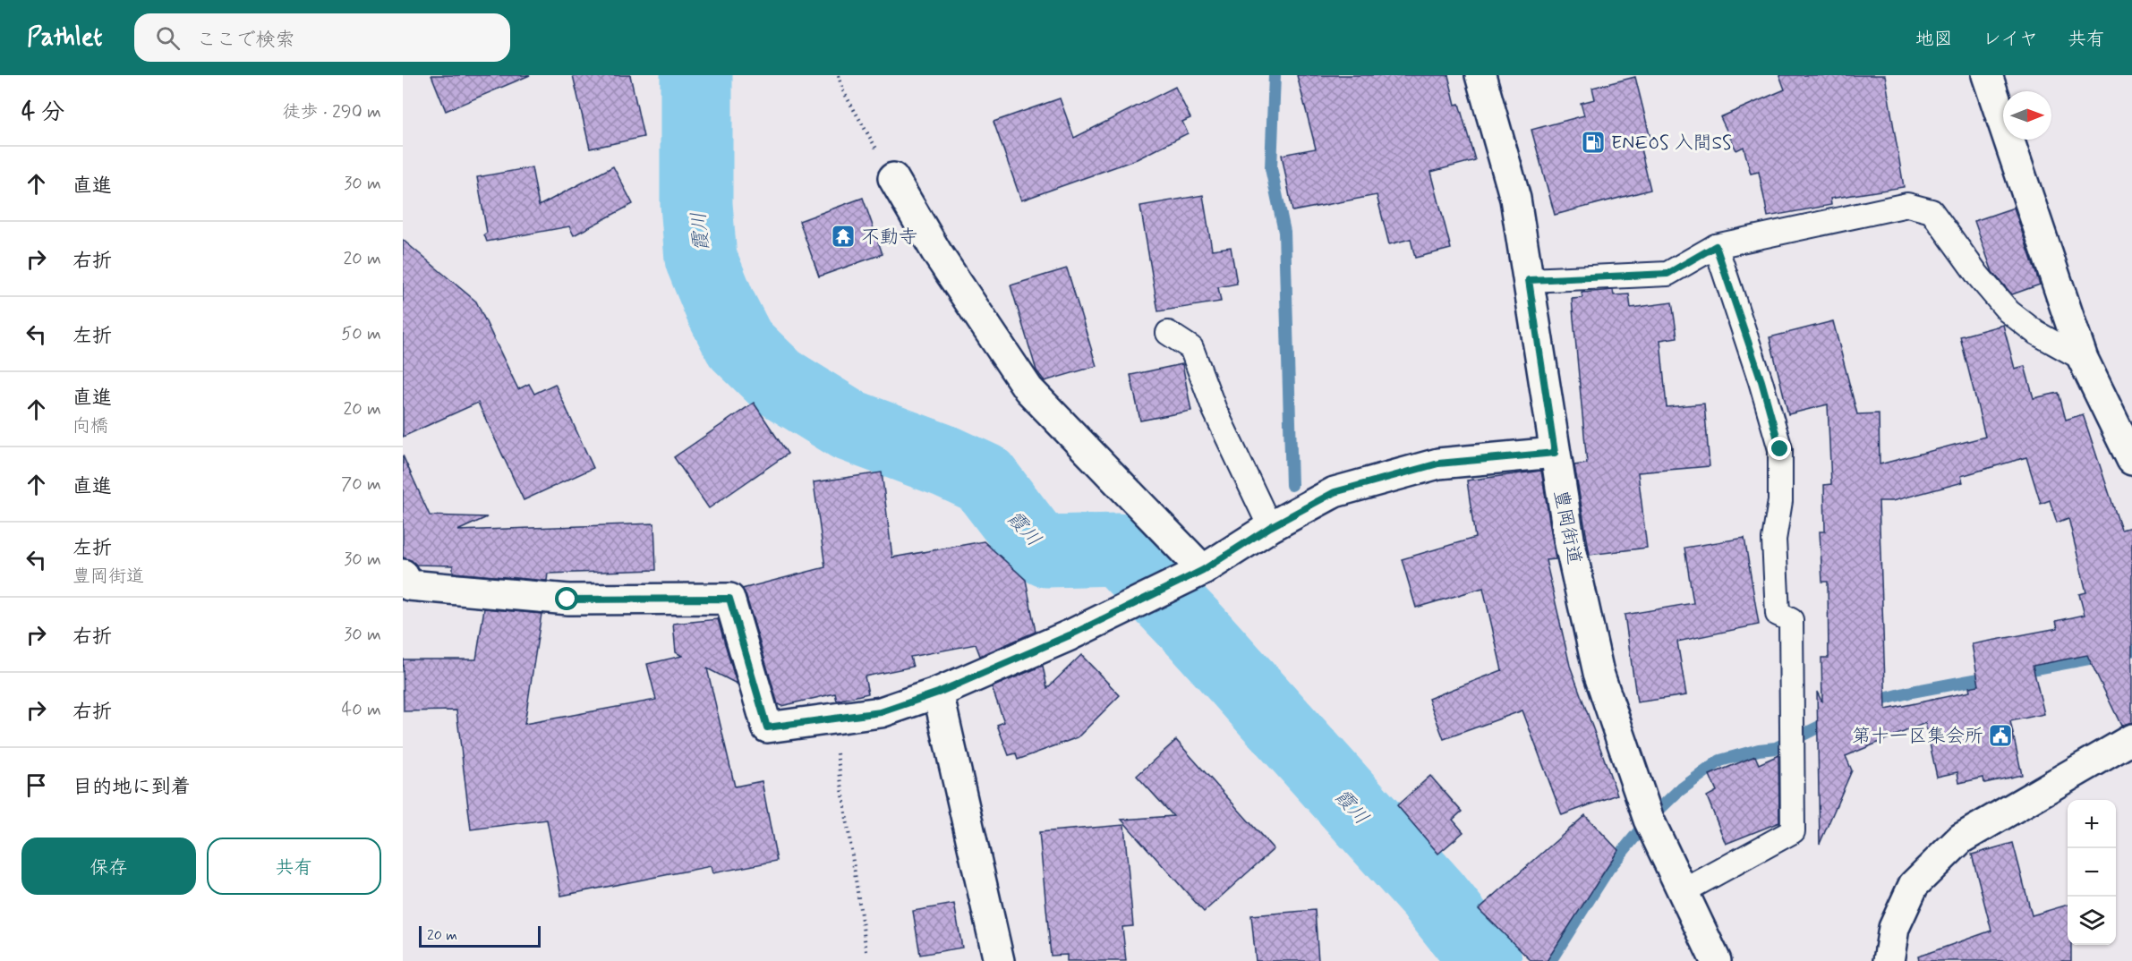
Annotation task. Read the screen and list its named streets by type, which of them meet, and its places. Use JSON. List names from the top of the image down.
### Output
{
  "streets": {
    "street": ["豊岡街道"]
  },
  "water": ["霞川"],
  "places": {
    "fuel station": ["ENEOS 入間SS"],
    "temple": ["不動寺"],
    "public building": ["第十一区集会所"]
  },
  "scale_bar": "20 m",
  "north": "right",
  "page": {
    "header": "Pathlet",
    "search": "ここで検索",
    "nav": ["地図", "レイヤ", "共有"],
    "heading": ["4 分", "徒歩 · 290 m"],
    "list": [
      ["直進", "30 m"],
      ["右折", "20 m"],
      ["左折", "50 m"],
      ["直進", "向橋", "20 m"],
      ["直進", "70 m"],
      ["左折", "豊岡街道", "30 m"],
      ["右折", "30 m"],
      ["右折", "40 m"],
      "目的地に到着"
    ],
    "map_buttons": ["+", "−"],
    "buttons": ["保存", "共有"],
    "scale": "20 m"
  }
}
